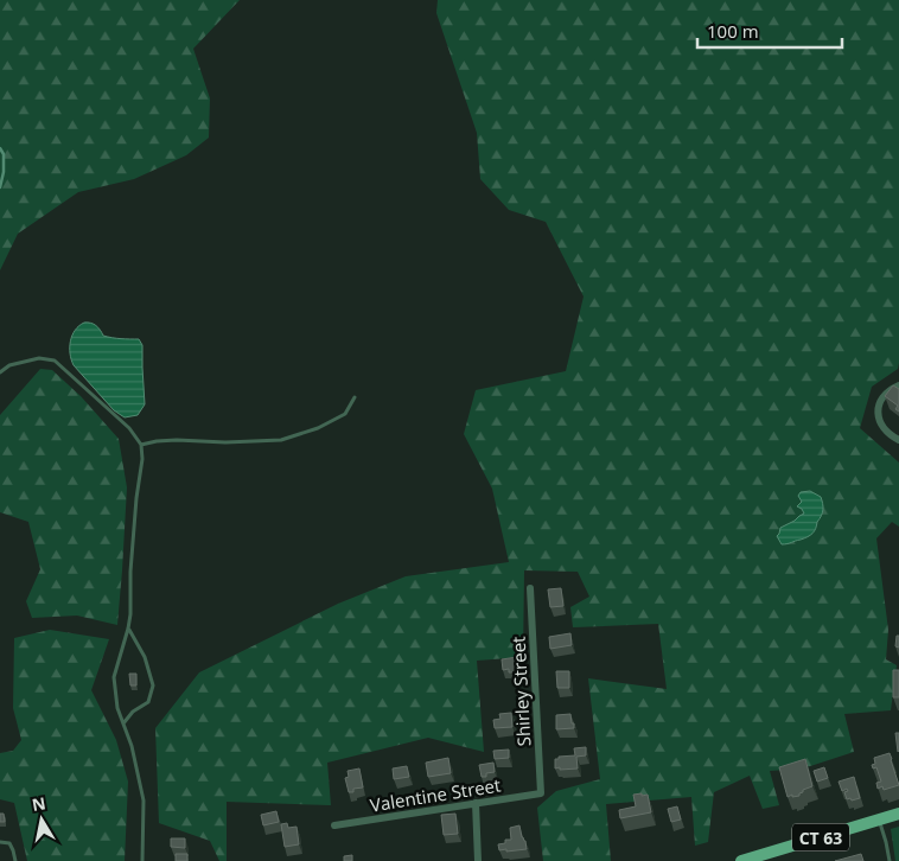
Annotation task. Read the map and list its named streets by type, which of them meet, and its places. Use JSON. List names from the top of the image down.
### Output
{
  "streets": {
    "main road": ["CT 63"],
    "street": ["Shirley Street", "Valentine Street"]
  },
  "crossings": [
    ["Shirley Street", "Valentine Street"]
  ],
  "scale_bar": "100 m",
  "north": "top"
}
